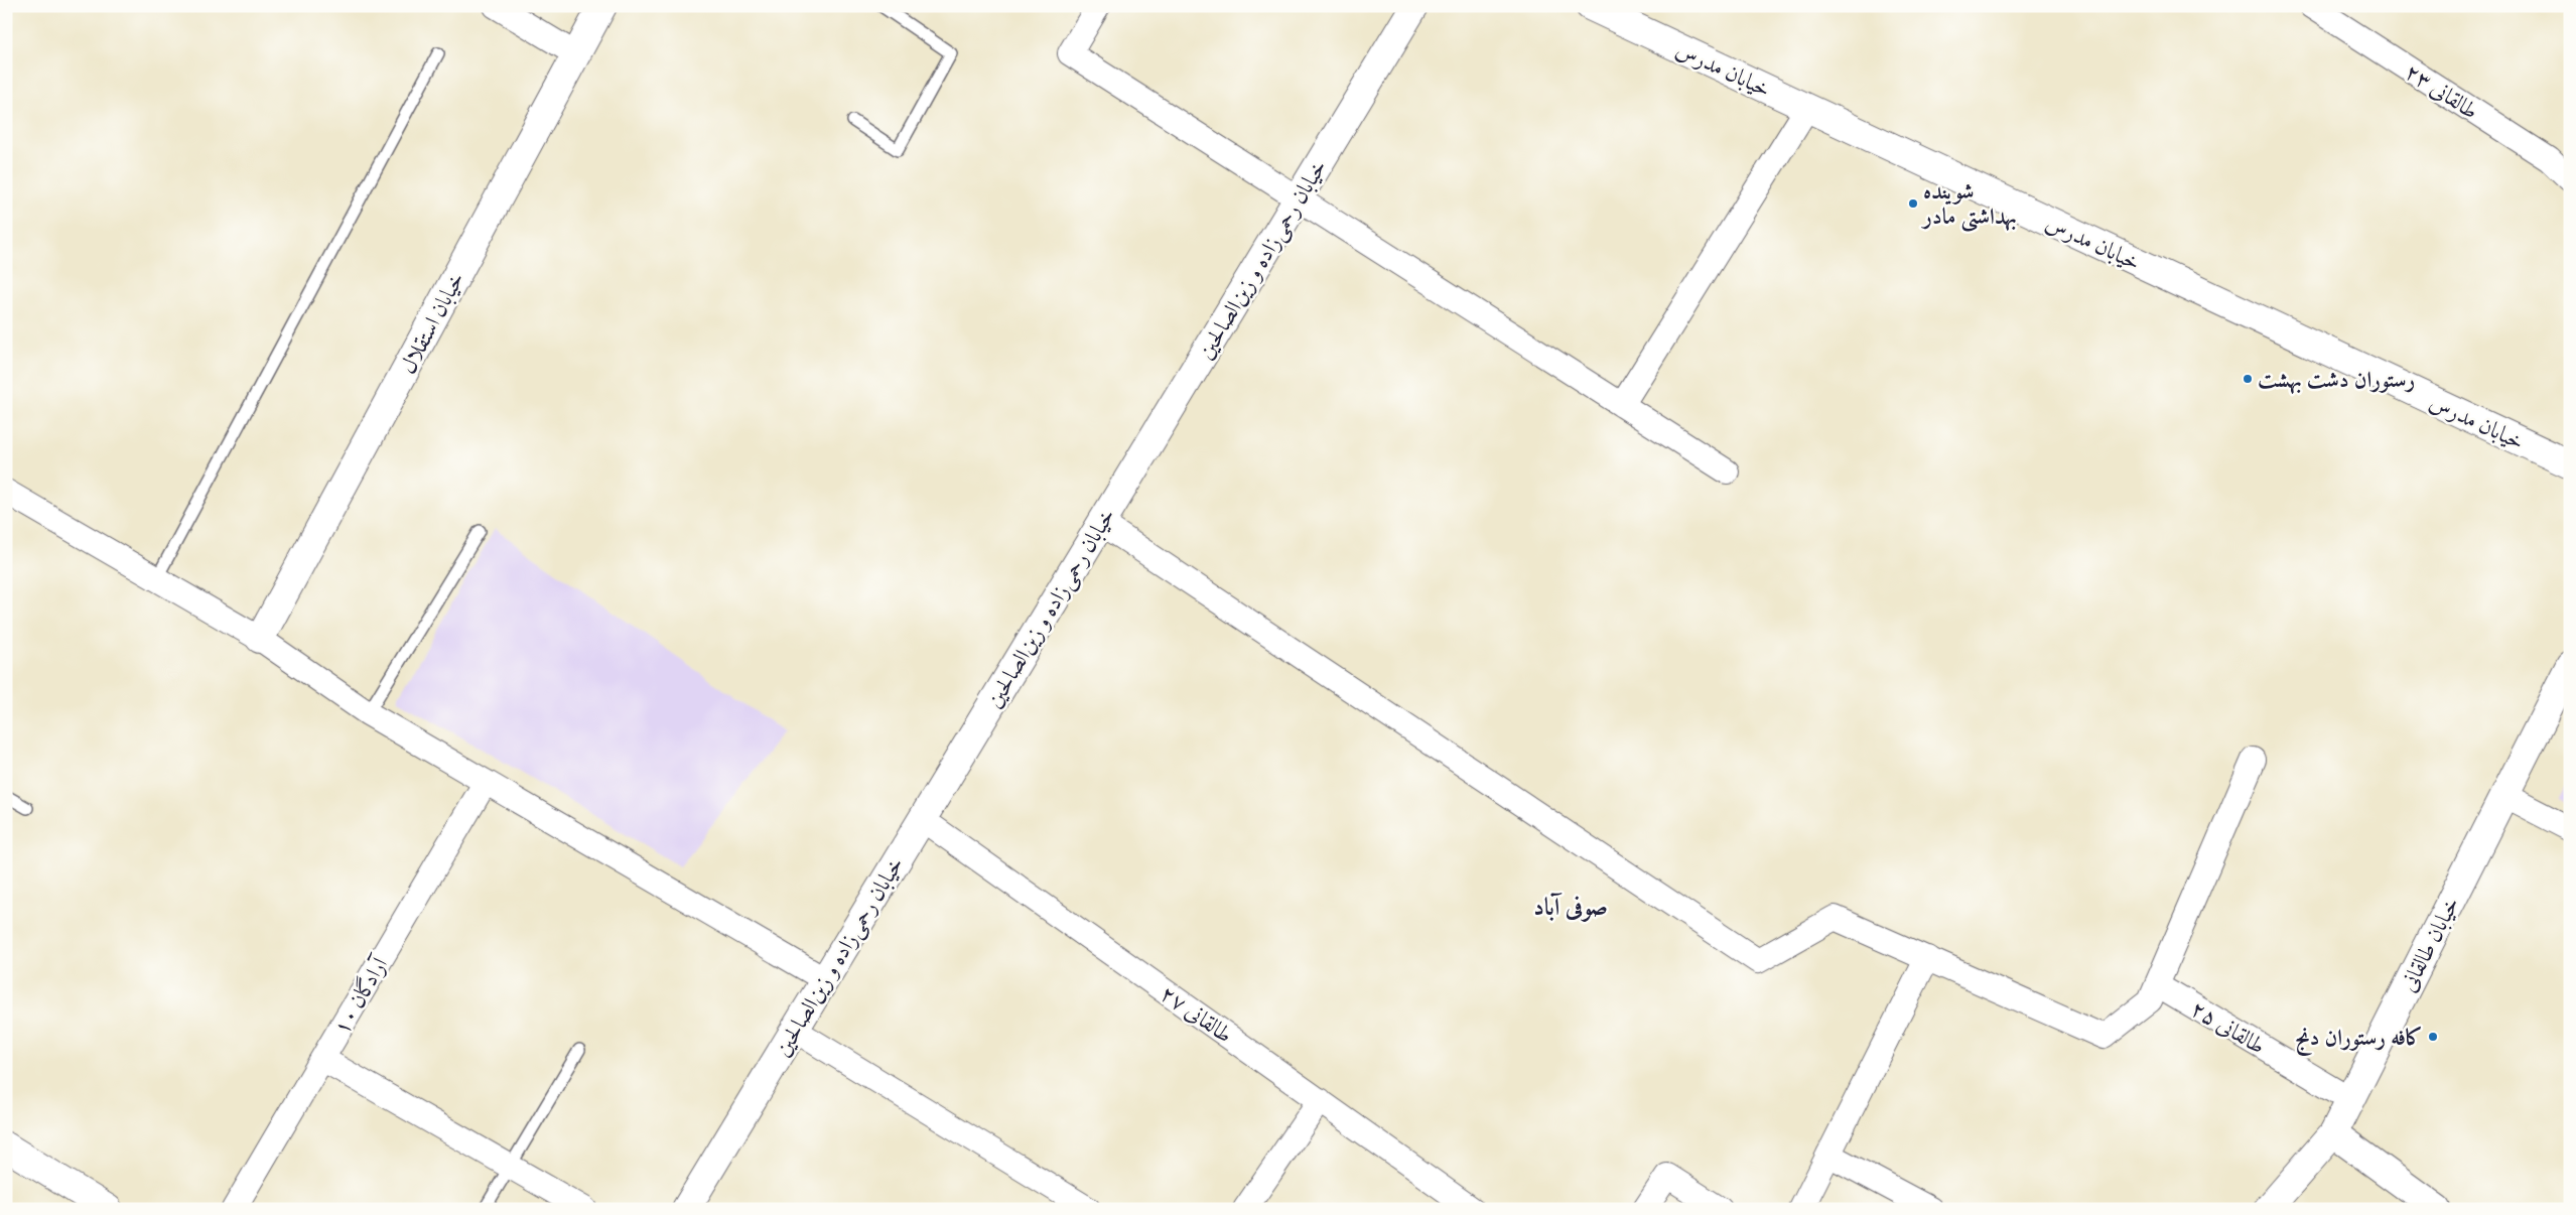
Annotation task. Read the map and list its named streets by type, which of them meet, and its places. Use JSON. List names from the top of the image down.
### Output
{
  "streets": {
    "street": [
      "خیابان مدرس",
      "طالقانی ۲۳",
      "خیابان رحمی‌زاده و زین‌الصالحین",
      "خیابان استقلال",
      "خیابان طالقانی",
      "آرادگان ۱۰",
      "طالقانی ۲۷",
      "طالقانی ۲۵"
    ]
  },
  "crossings": [
    ["خیابان رحمی‌زاده و زین‌الصالحین", "طالقانی ۲۷"],
    ["خیابان طالقانی", "طالقانی ۲۵"]
  ],
  "districts": ["صوفی آباد"],
  "places": ["شوینده بهداشتی مادر", "رستوران دشت بهشت", "کافه رستوران دنج"]
}
